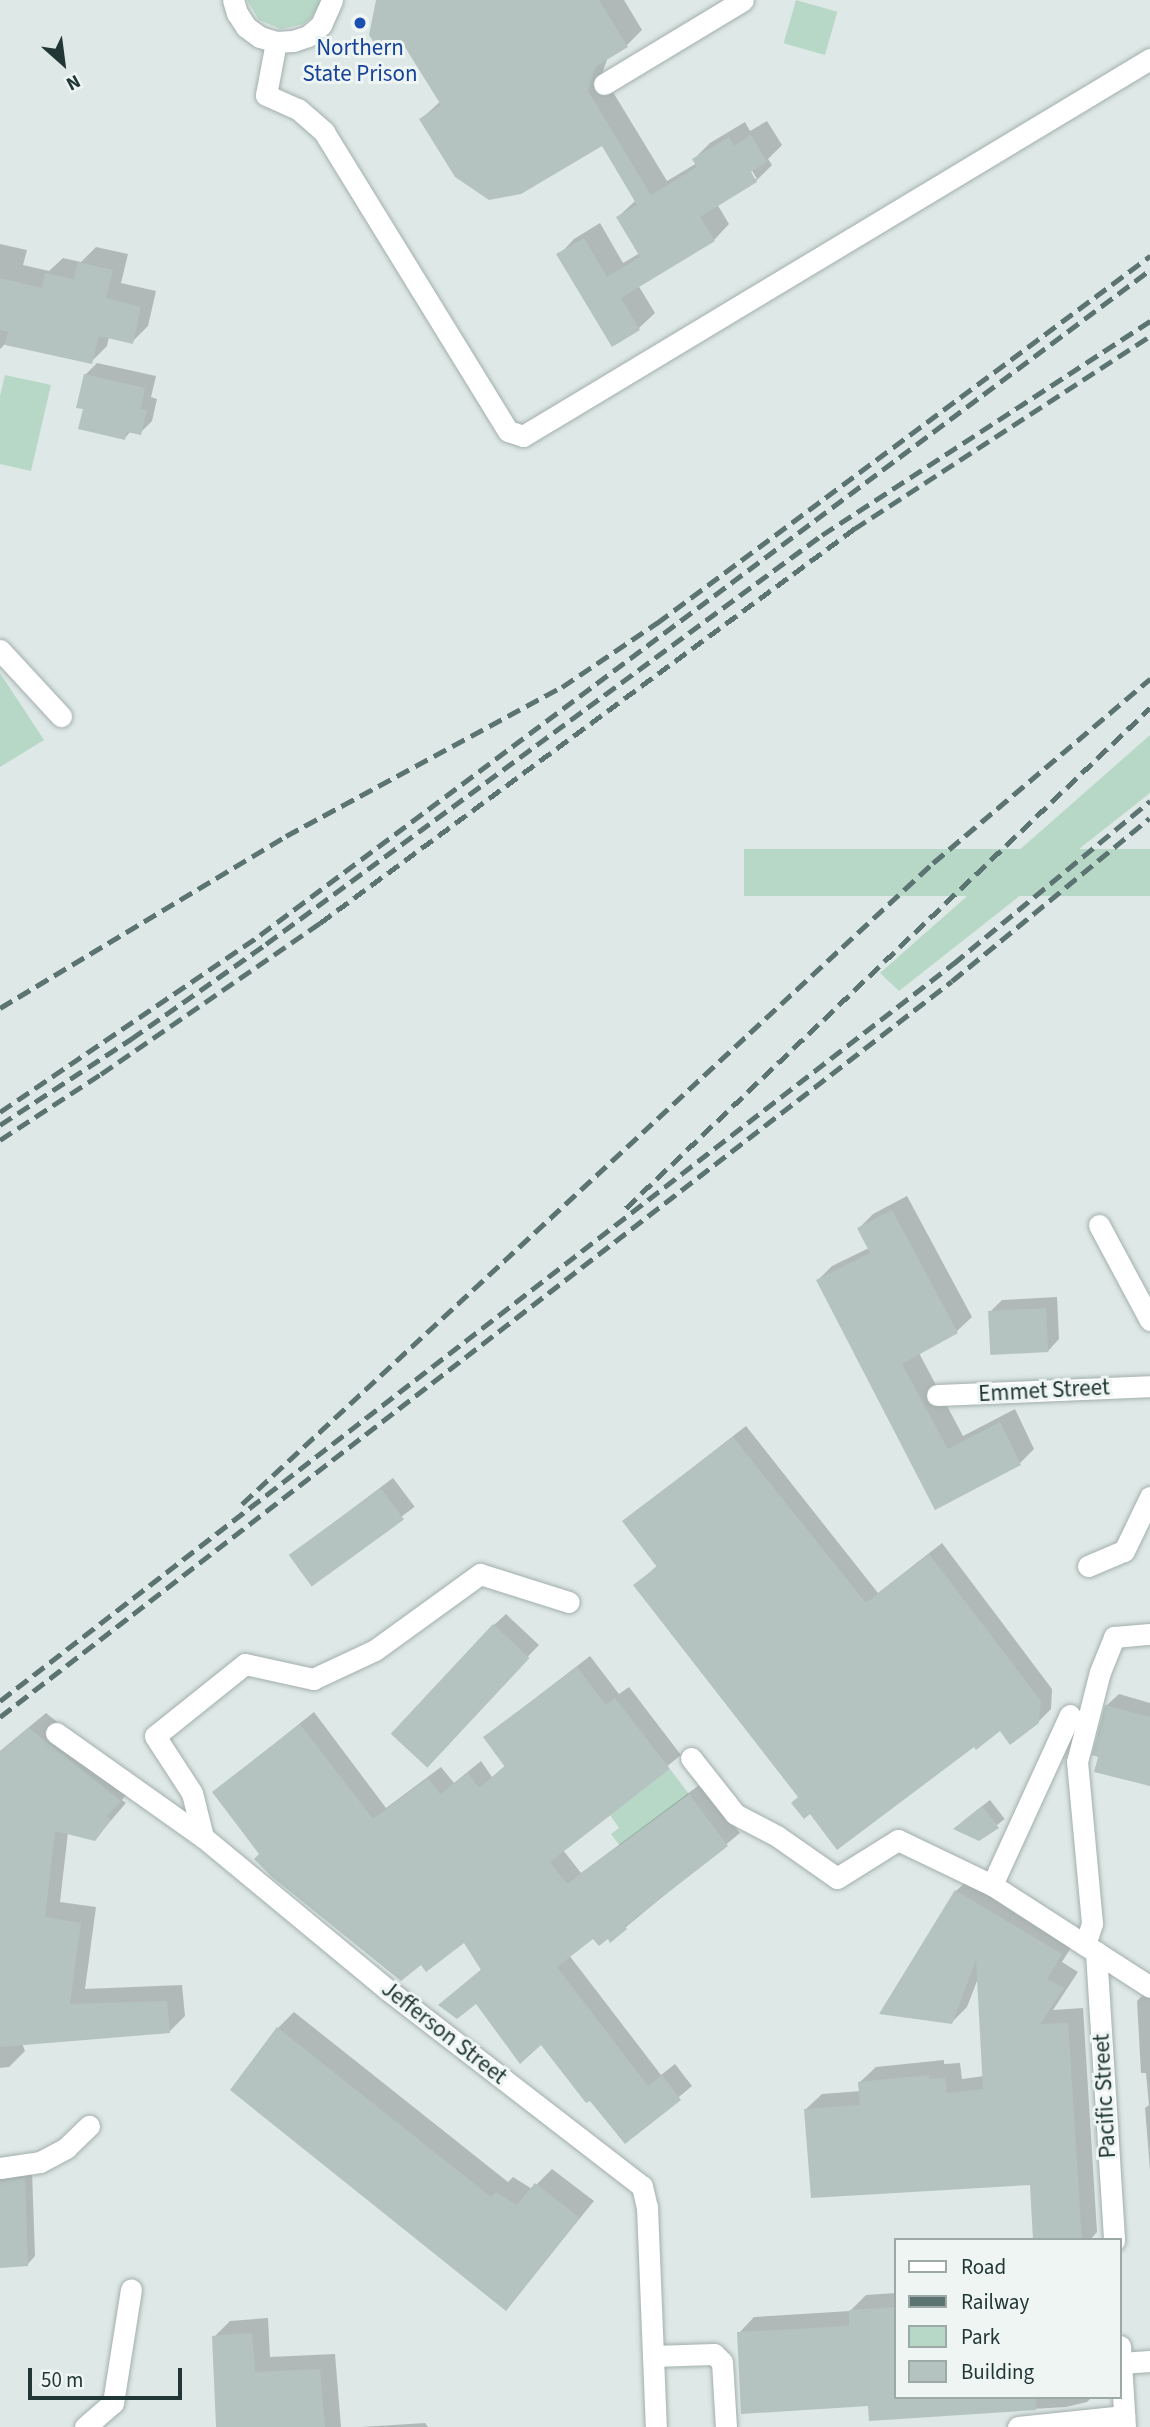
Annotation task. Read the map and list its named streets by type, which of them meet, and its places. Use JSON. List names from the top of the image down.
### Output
{
  "streets": {
    "street": ["Emmet Street", "Jefferson Street", "Pacific Street"]
  },
  "places": ["Northern State Prison"],
  "legend": [
    "Road",
    "Railway",
    "Park",
    "Building"
  ],
  "scale_bar": "50 m",
  "north": "bottom right"
}
